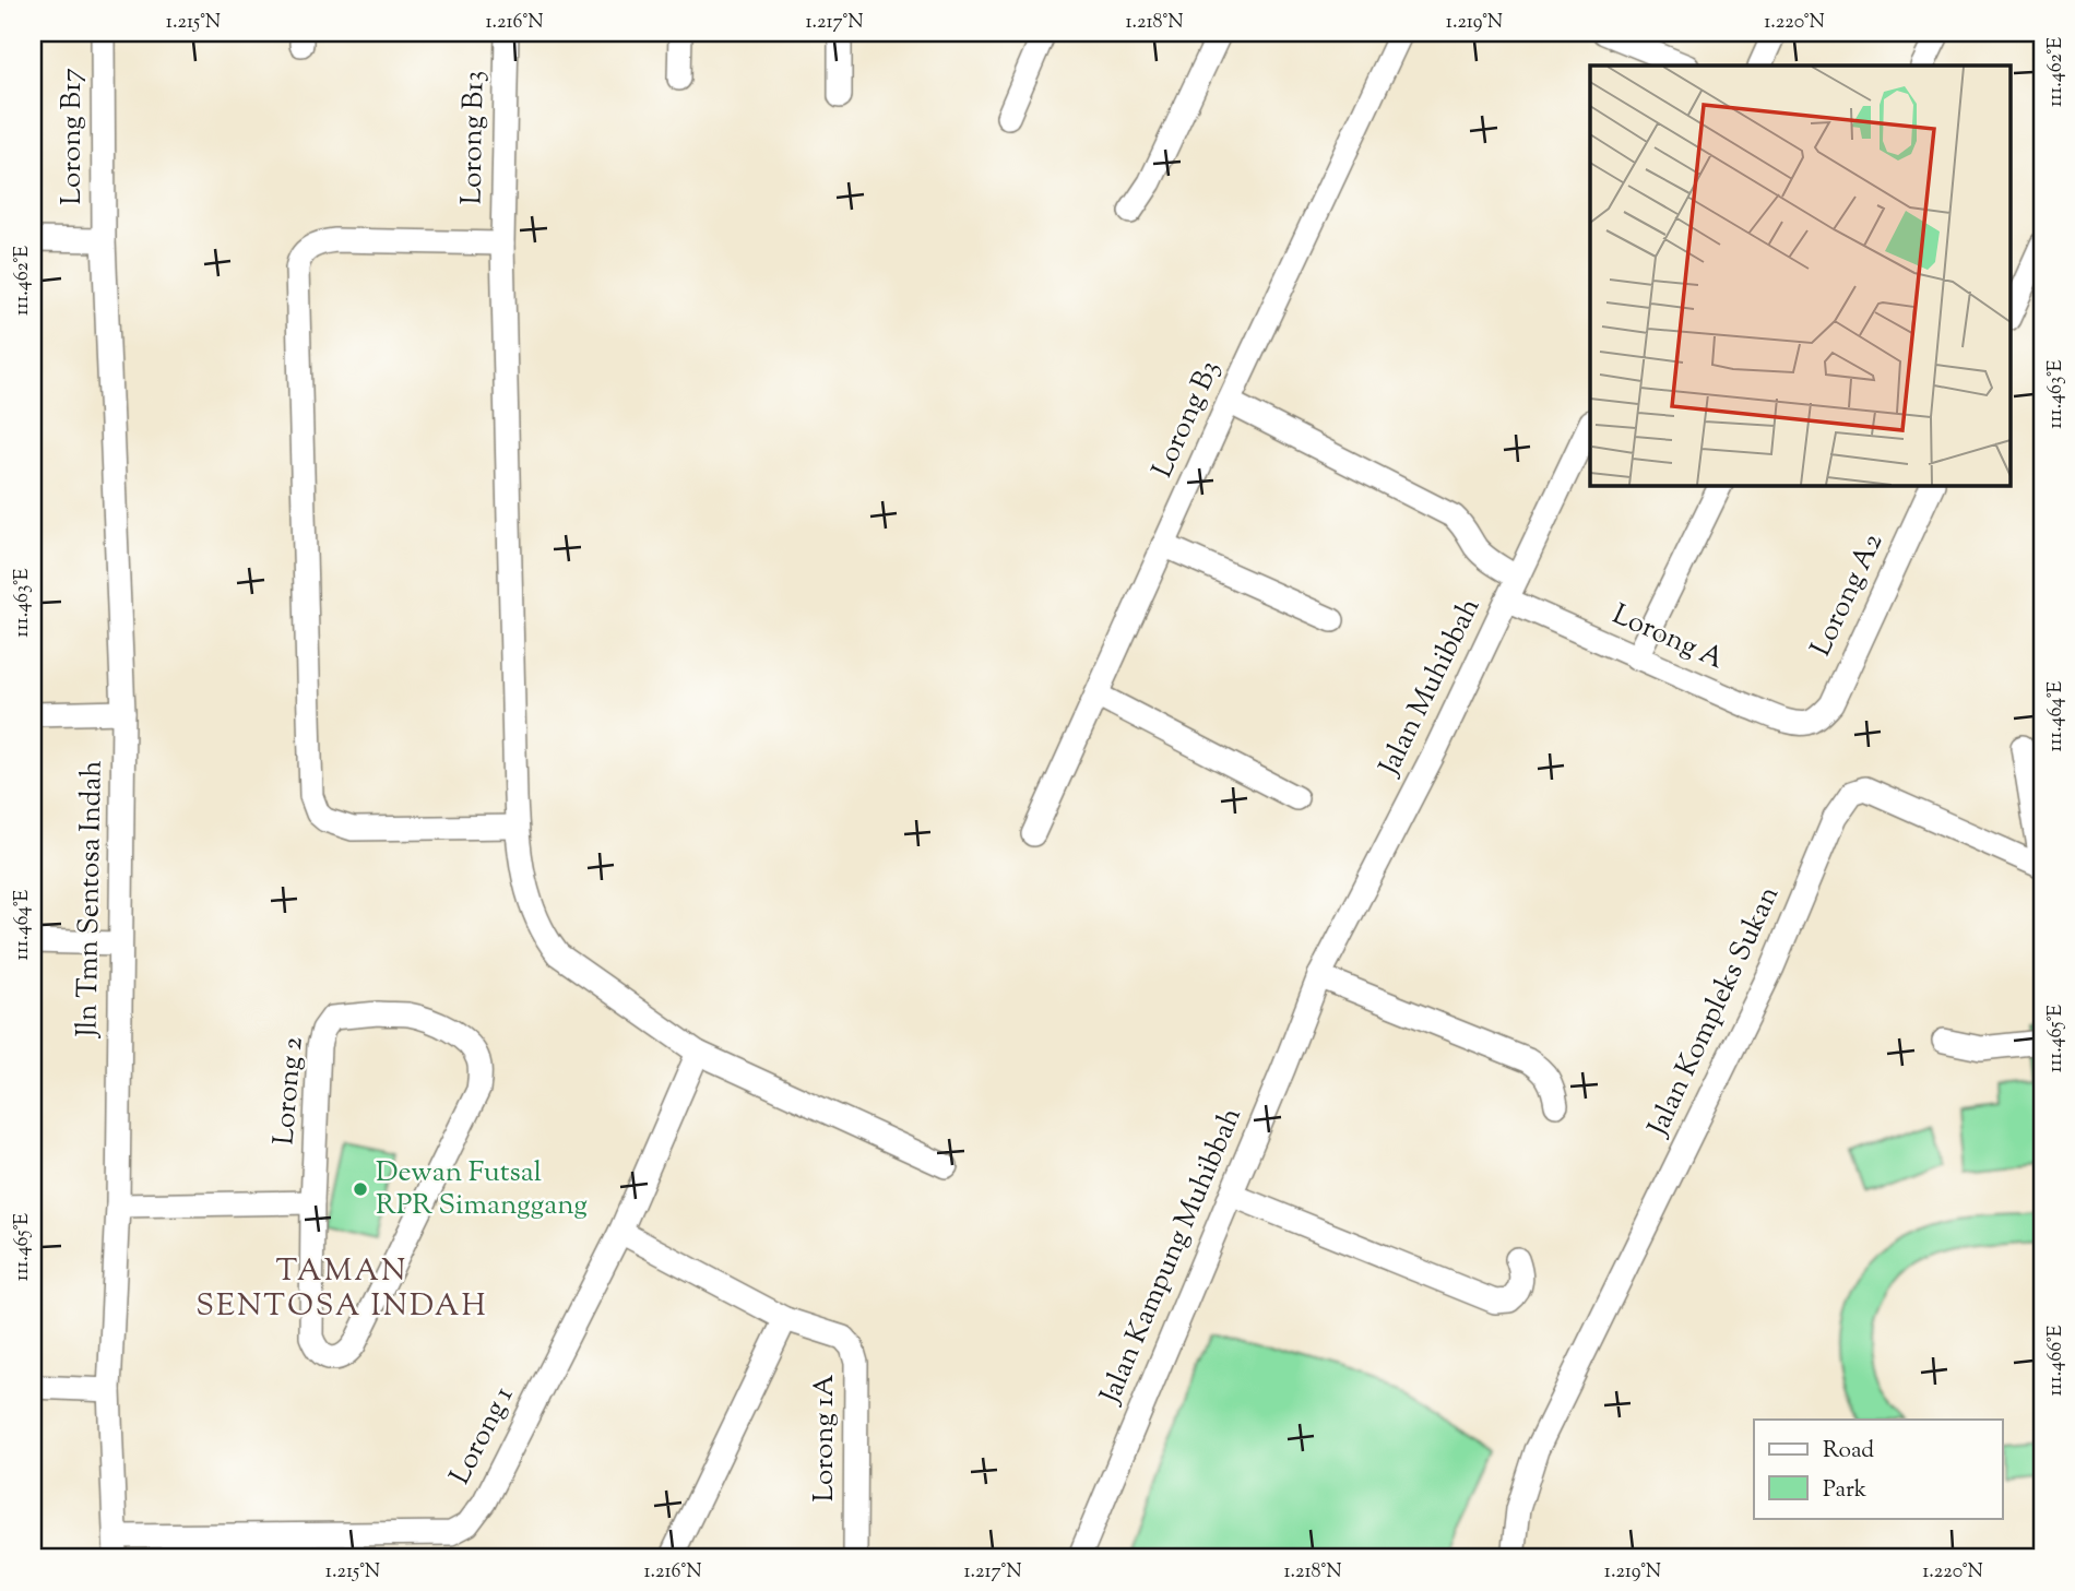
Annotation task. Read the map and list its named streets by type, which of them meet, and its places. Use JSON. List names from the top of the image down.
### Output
{
  "streets": {
    "street": [
      "Lorong B17",
      "Lorong B13",
      "Lorong B3",
      "Lorong A2",
      "Lorong A",
      "Jalan Muhibbah",
      "Jln Tmn Sentosa Indah",
      "Jalan Kompleks Sukan",
      "Lorong 2",
      "Jalan Kampung Muhibbah",
      "Lorong 1",
      "Lorong 1A"
    ]
  },
  "crossings": [
    ["Lorong B17", "Jln Tmn Sentosa Indah"],
    ["Lorong B13", "Lorong 1"],
    ["Lorong A2", "Lorong A"],
    ["Lorong A", "Jalan Muhibbah"],
    ["Jalan Muhibbah", "Jalan Kampung Muhibbah"],
    ["Jln Tmn Sentosa Indah", "Lorong 1"],
    ["Lorong 1", "Lorong 1A"]
  ],
  "districts": ["TAMAN SENTOSA INDAH"],
  "places": ["Dewan Futsal RPR Simanggang"],
  "legend": ["Road", "Park"],
  "coordinates": [
    "1.215°N",
    "1.216°N",
    "1.217°N",
    "1.218°N",
    "1.219°N",
    "1.220°N",
    "111.462°E",
    "111.463°E",
    "111.464°E",
    "111.465°E",
    "111.466°E"
  ]
}
